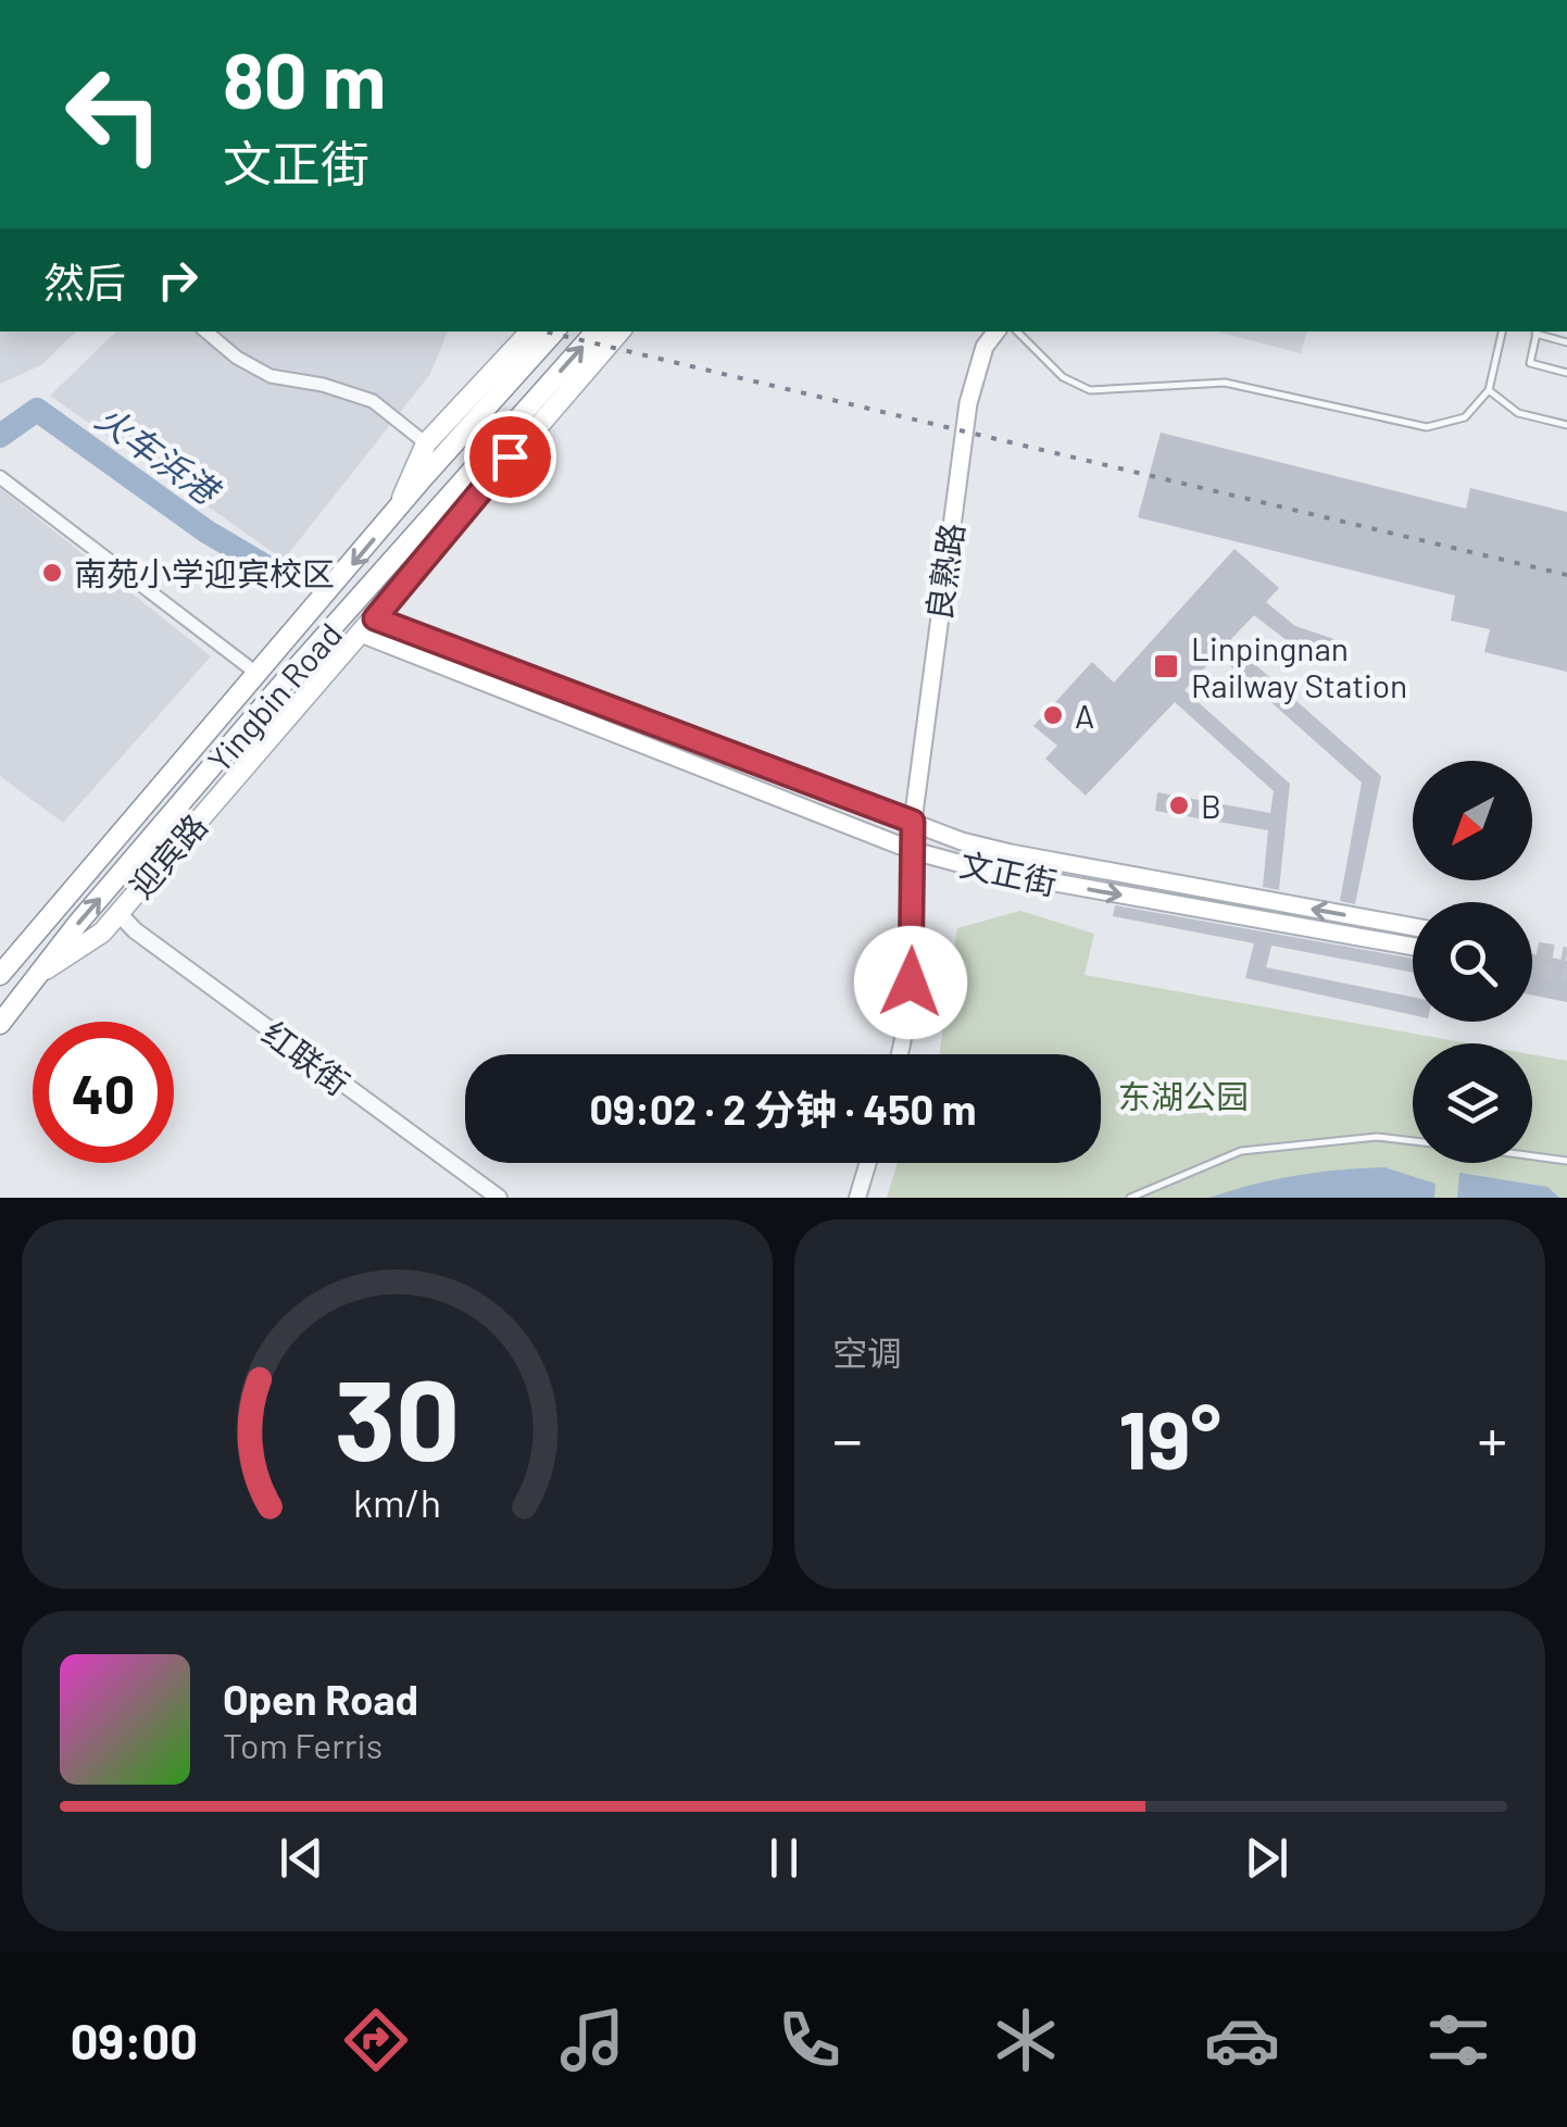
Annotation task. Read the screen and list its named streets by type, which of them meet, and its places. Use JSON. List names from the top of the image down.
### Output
{
  "streets": {
    "main road": [
      "良熟路",
      "Yingbin Road",
      "迎宾路",
      "文正街"
    ],
    "street": ["红联街"]
  },
  "crossings": [
    ["良熟路", "文正街"],
    ["Yingbin Road", "迎宾路"],
    ["迎宾路", "文正街"],
    ["迎宾路", "红联街"]
  ],
  "water": ["火车浜港"],
  "parks": ["东湖公园"],
  "places": {
    "other": ["南苑小学迎宾校区", "A", "B"],
    "transit": ["Linpingnan Railway Station"]
  },
  "north": "bottom left",
  "page": {
    "turn": ["80 m", "文正街"],
    "then": "然后",
    "limit": "40",
    "trip": "09:02 · 2 分钟 · 450 m",
    "tile": "空调",
    "heat": ["−", "19°", "+"],
    "song": ["Open Road", "Tom Ferris"],
    "tabs": "09:00",
    "gauge": ["30", "km/h"]
  }
}
